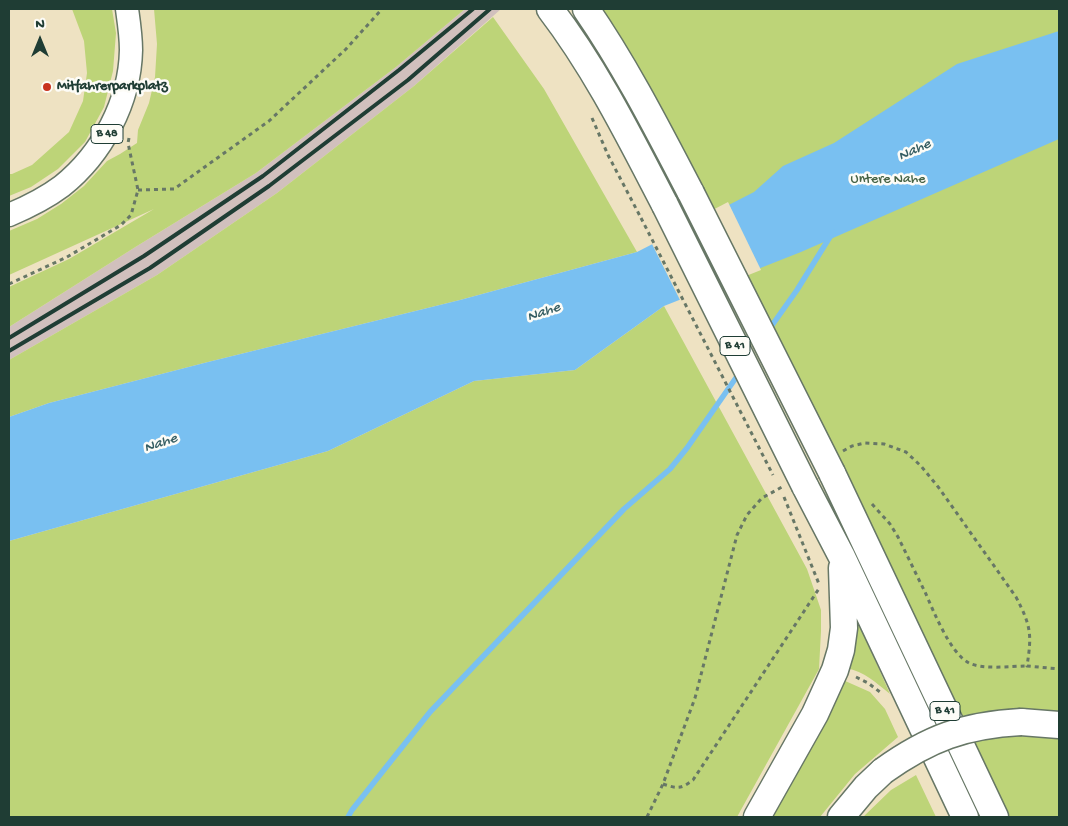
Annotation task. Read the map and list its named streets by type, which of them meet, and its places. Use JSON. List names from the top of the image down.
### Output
{
  "streets": {
    "highway": ["B 41"],
    "main road": ["B 48"]
  },
  "water": ["Nahe"],
  "parks": ["Untere Nahe"],
  "places": ["Mitfahrerparkplatz"],
  "north": "top"
}
